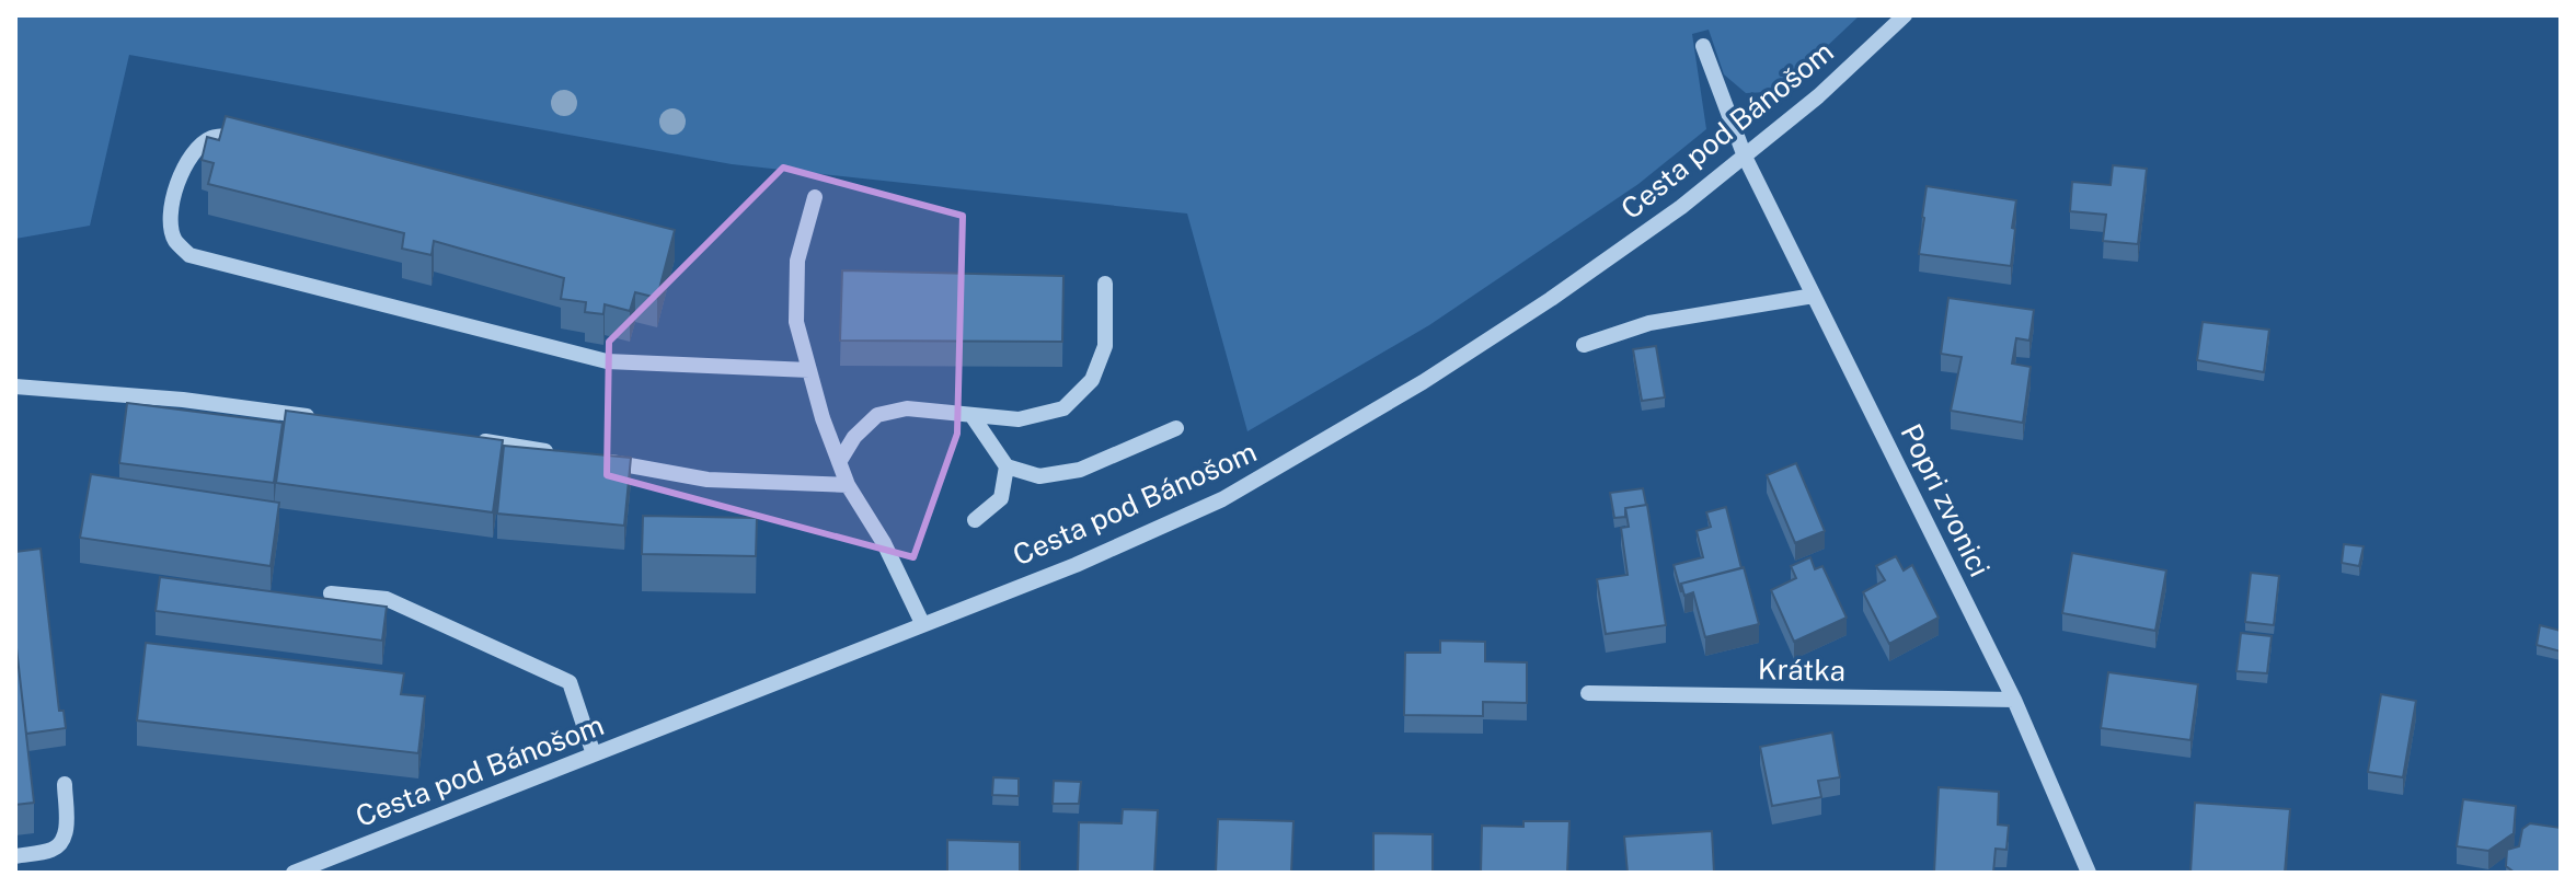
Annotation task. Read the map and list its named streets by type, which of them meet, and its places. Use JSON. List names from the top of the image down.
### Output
{
  "streets": {
    "street": ["Cesta pod Bánošom", "Popri zvonici", "Krátka"]
  },
  "crossings": [
    ["Cesta pod Bánošom", "Popri zvonici"],
    ["Popri zvonici", "Krátka"]
  ]
}
